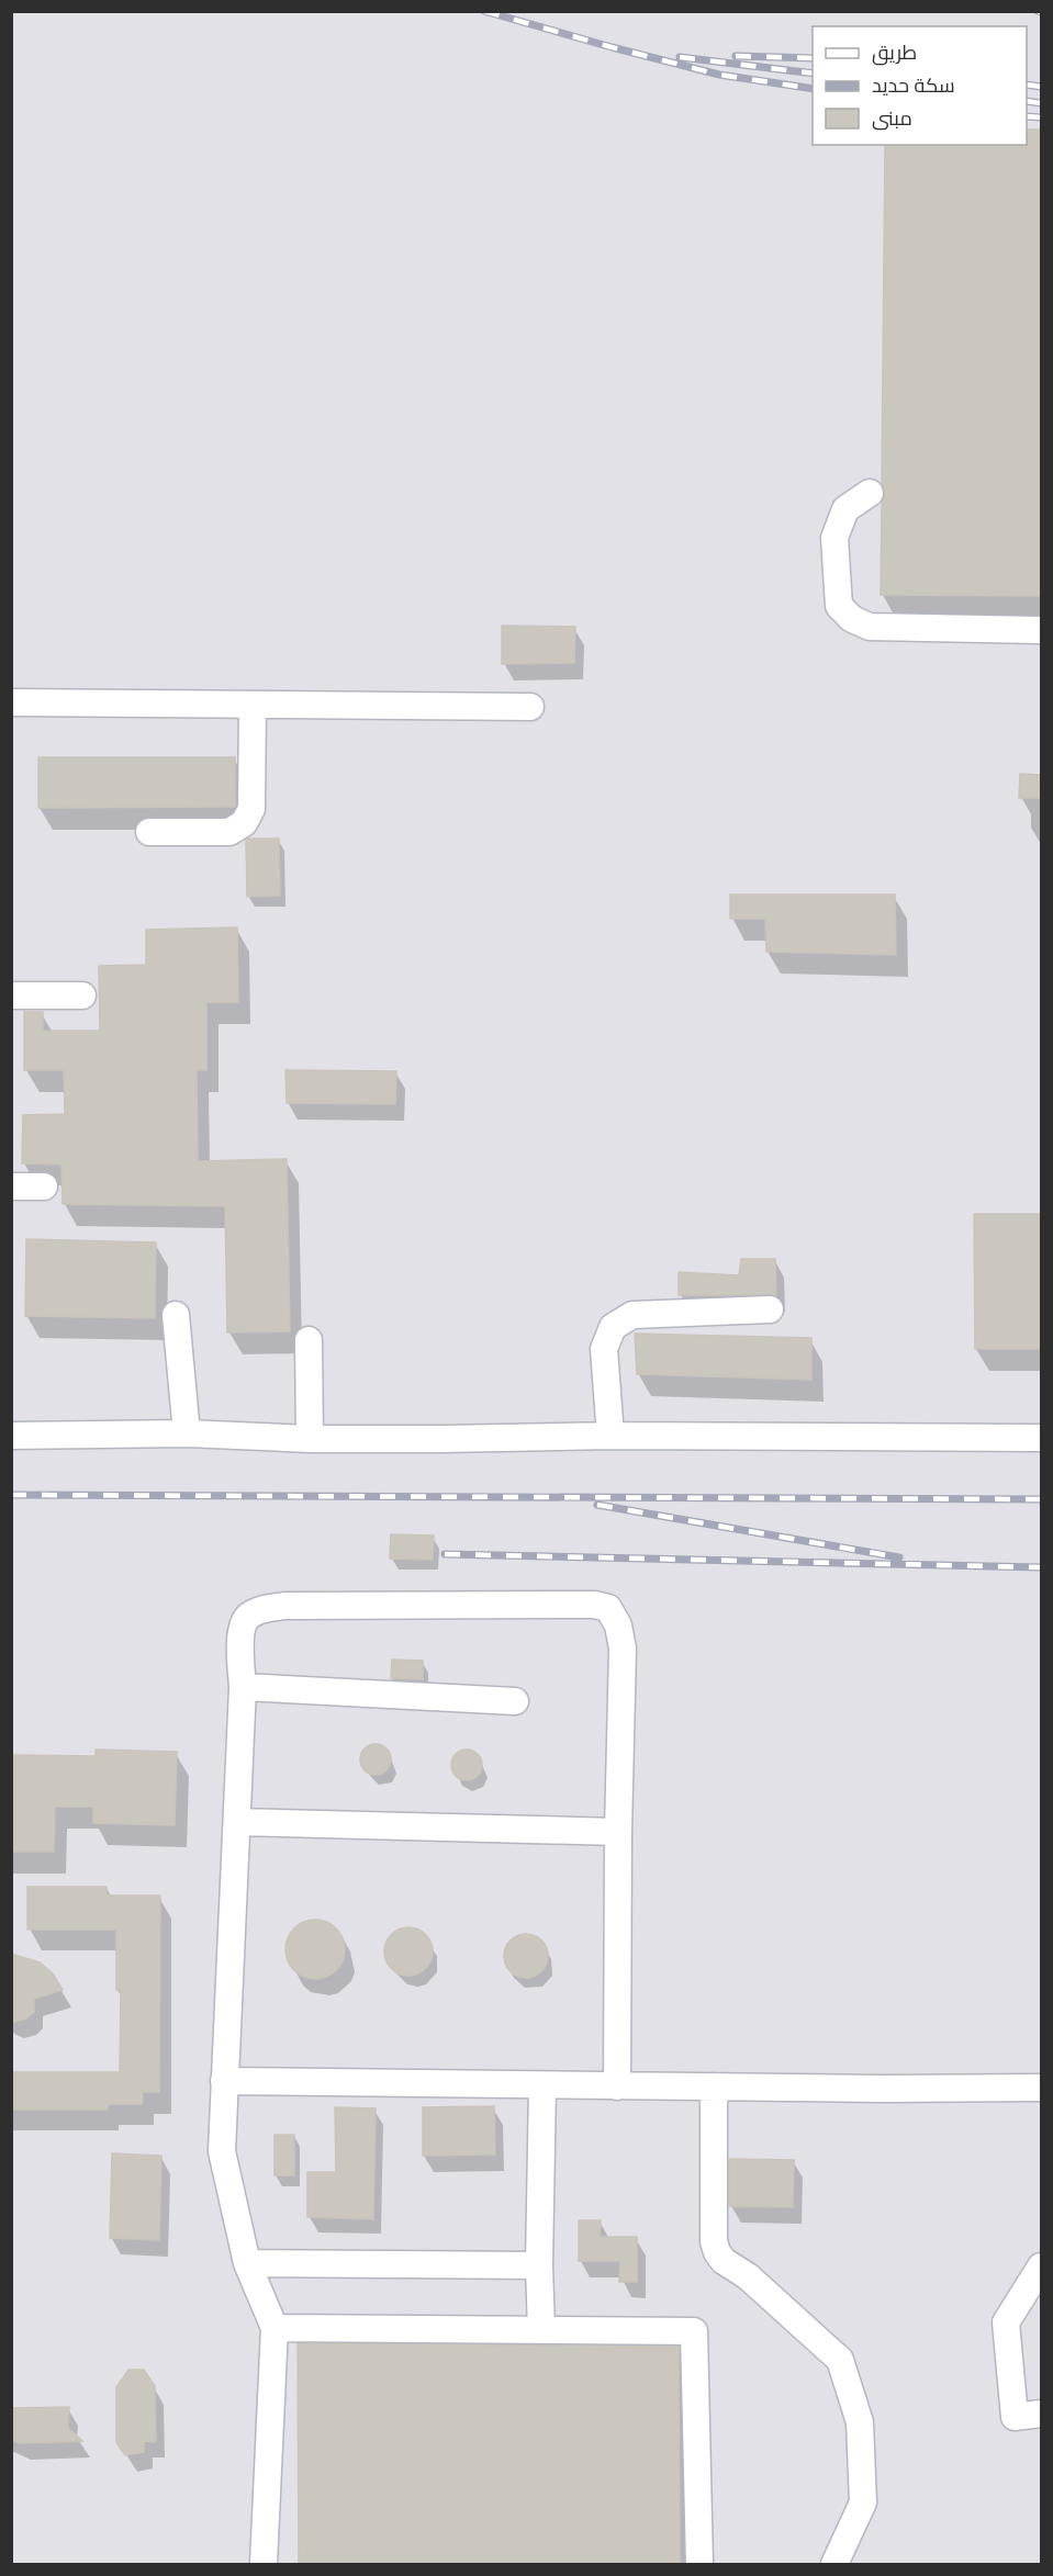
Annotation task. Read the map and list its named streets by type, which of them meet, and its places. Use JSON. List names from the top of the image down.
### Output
{
  "legend": ["طريق", "سكة حديد", "مبنى"]
}
